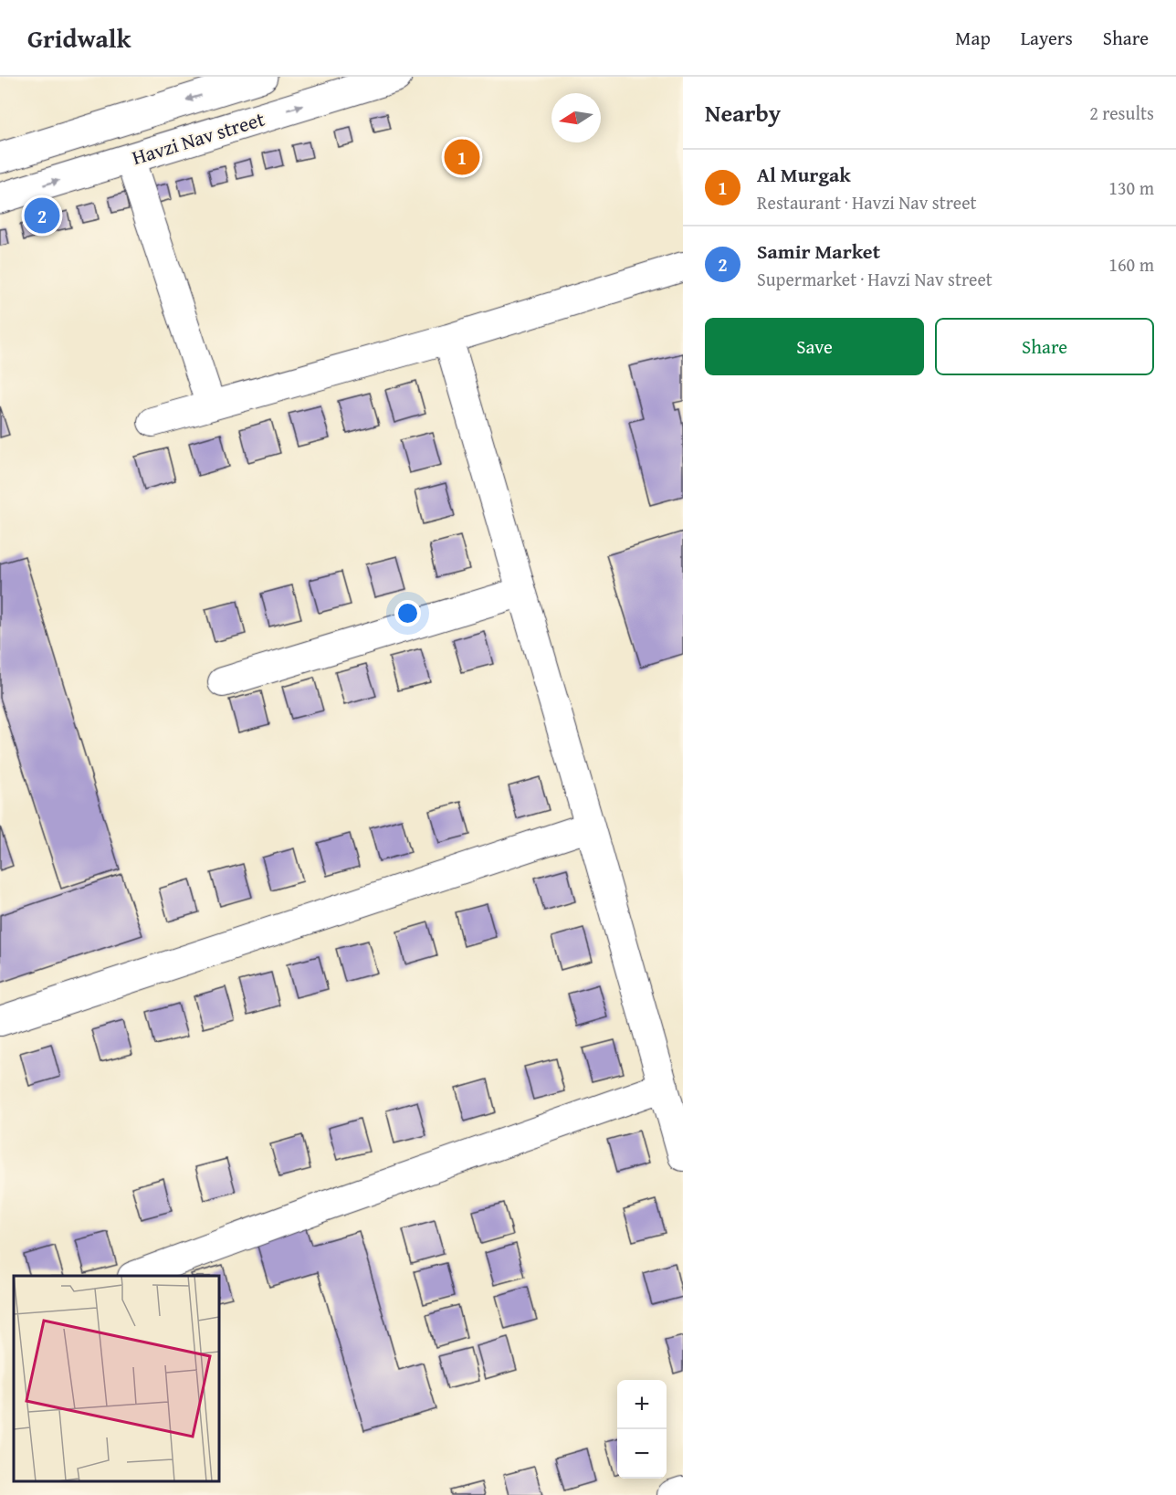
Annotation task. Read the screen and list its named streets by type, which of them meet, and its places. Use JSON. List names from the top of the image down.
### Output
{
  "streets": {
    "main road": ["Havzi Nav street"]
  },
  "north": "left",
  "page": {
    "header": "Gridwalk",
    "nav": ["Map", "Layers", "Share"],
    "heading": ["Nearby", "2 results"],
    "pins": ["1", "2"],
    "list": [
      {
        "mark": "1",
        "name": "Al Murgak",
        "note": "Restaurant · Havzi Nav street",
        "value": "130 m"
      },
      {
        "mark": "2",
        "name": "Samir Market",
        "note": "Supermarket · Havzi Nav street",
        "value": "160 m"
      }
    ],
    "buttons": ["Save", "Share"],
    "map_buttons": ["+", "−"]
  }
}
